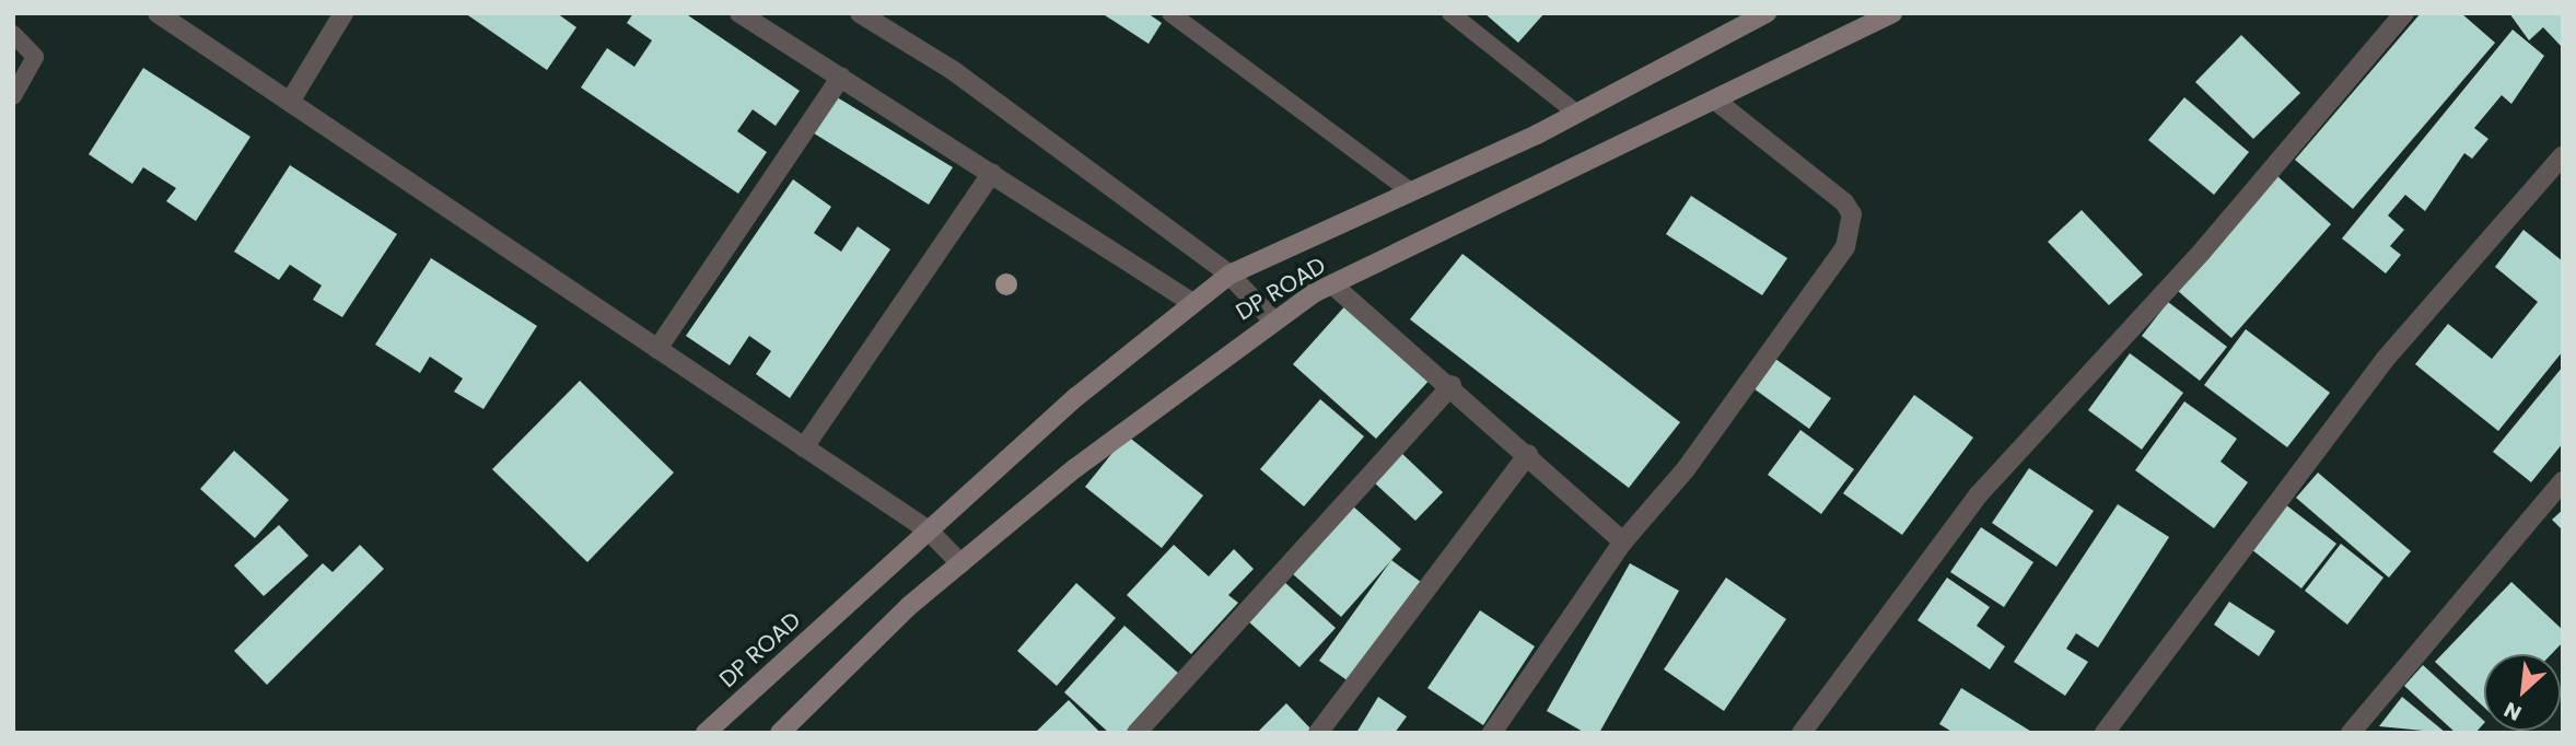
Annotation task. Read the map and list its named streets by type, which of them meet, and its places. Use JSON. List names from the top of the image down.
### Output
{
  "streets": {
    "street": ["DP ROAD"]
  },
  "north": "bottom left"
}
